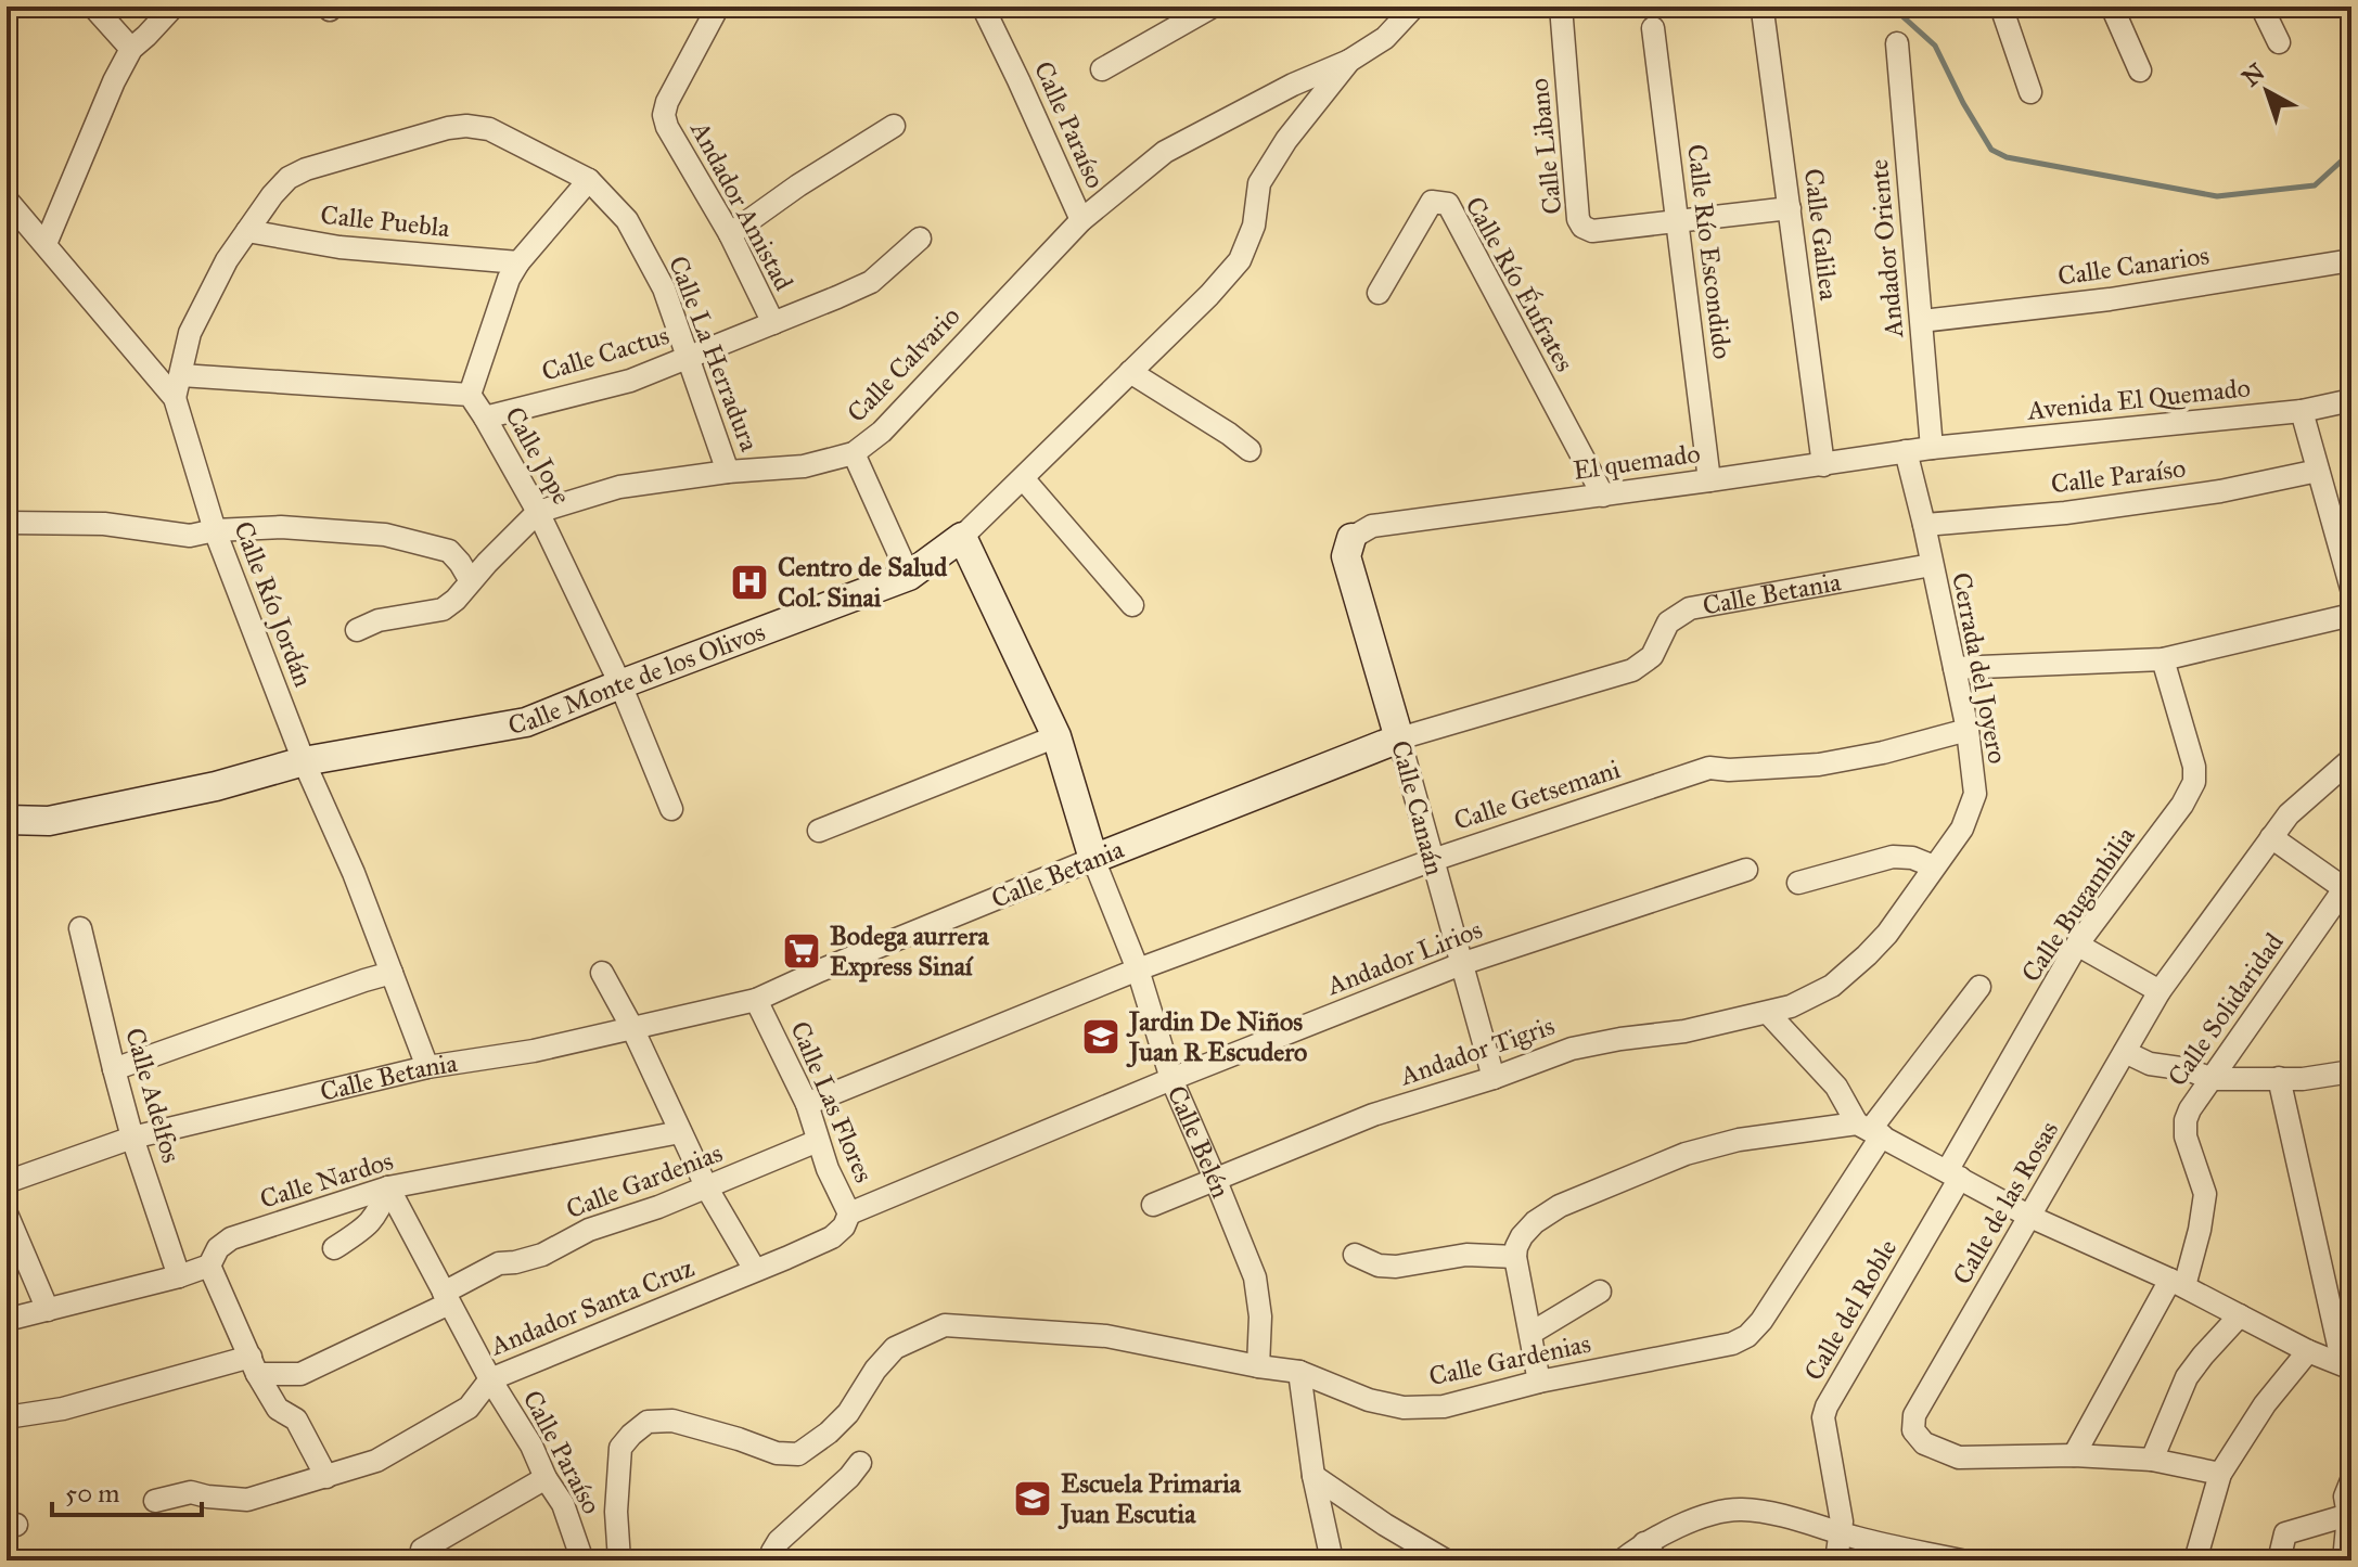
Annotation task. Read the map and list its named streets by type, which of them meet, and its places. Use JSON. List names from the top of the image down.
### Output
{
  "streets": {
    "street": [
      "Calle Paraíso",
      "Calle Libano",
      "Andador Amistad",
      "Calle Puebla",
      "Calle Galilea",
      "Andador Oriente",
      "Calle Río Escondido",
      "Calle Canarios",
      "Calle Río Éufrates",
      "Calle Cactus",
      "Calle La Herradura",
      "Calle Calvario",
      "Avenida El Quemado",
      "Calle Jope",
      "El quemado",
      "Calle Betania",
      "Calle Río Jordán",
      "Cerrada del Joyero",
      "Calle Monte de los Olivos",
      "Calle Getsemani",
      "Calle Canaán",
      "Calle Bugambilia",
      "Andador Lirios",
      "Calle Solidaridad",
      "Andador Tigris",
      "Calle Adelfos",
      "Calle Las Flores",
      "Calle Belén",
      "Calle Nardos",
      "Calle Gardenias",
      "Calle de las Rosas",
      "Andador Santa Cruz",
      "Calle del Roble"
    ]
  },
  "crossings": [
    ["Calle Paraíso", "Calle Calvario"],
    ["Calle Paraíso", "Cerrada del Joyero"],
    ["Calle Paraíso", "Calle Nardos"],
    ["Calle Paraíso", "Calle Gardenias"],
    ["Calle Paraíso", "Andador Santa Cruz"],
    ["Calle Libano", "Calle Galilea"],
    ["Calle Libano", "Calle Río Escondido"],
    ["Andador Amistad", "Calle Cactus"],
    ["Calle Puebla", "Calle La Herradura"],
    ["Calle Galilea", "El quemado"],
    ["Andador Oriente", "Calle Canarios"],
    ["Andador Oriente", "Avenida El Quemado"],
    ["Andador Oriente", "El quemado"],
    ["Calle Río Escondido", "El quemado"],
    ["Calle Río Éufrates", "El quemado"],
    ["Calle Cactus", "Calle La Herradura"],
    ["Calle Cactus", "Calle Jope"],
    ["Calle La Herradura", "Calle Calvario"],
    ["Calle Calvario", "Calle Jope"],
    ["Calle Calvario", "Calle Monte de los Olivos"],
    ["Avenida El Quemado", "El quemado"],
    ["Calle Jope", "Calle Monte de los Olivos"],
    ["El quemado", "Cerrada del Joyero"],
    ["El quemado", "Calle Canaán"],
    ["Calle Betania", "Calle Río Jordán"],
    ["Calle Betania", "Cerrada del Joyero"],
    ["Calle Betania", "Calle Canaán"],
    ["Calle Betania", "Calle Adelfos"],
    ["Calle Betania", "Calle Las Flores"],
    ["Calle Betania", "Calle Belén"],
    ["Calle Río Jordán", "Calle Monte de los Olivos"],
    ["Cerrada del Joyero", "Calle Getsemani"],
    ["Cerrada del Joyero", "Andador Tigris"],
    ["Calle Monte de los Olivos", "Calle Belén"],
    ["Calle Getsemani", "Calle Canaán"],
    ["Calle Getsemani", "Calle Belén"],
    ["Calle Canaán", "Andador Lirios"],
    ["Calle Canaán", "Andador Tigris"],
    ["Calle Bugambilia", "Calle del Roble"],
    ["Andador Lirios", "Calle Las Flores"],
    ["Andador Lirios", "Calle Belén"],
    ["Andador Lirios", "Andador Santa Cruz"],
    ["Calle Solidaridad", "Calle de las Rosas"],
    ["Andador Tigris", "Calle Belén"],
    ["Calle Adelfos", "Calle Nardos"],
    ["Calle Las Flores", "Calle Gardenias"],
    ["Calle Las Flores", "Andador Santa Cruz"],
    ["Calle Belén", "Calle Gardenias"]
  ],
  "places": {
    "hospital": ["Centro de Salud Col. Sinai"],
    "supermarket": ["Bodega aurrera Express Sinaí"],
    "school or university": ["Jardin De Niños Juan R Escudero", "Escuela Primaria Juan Escutia"]
  },
  "scale_bar": "50 m",
  "north": "top left"
}
